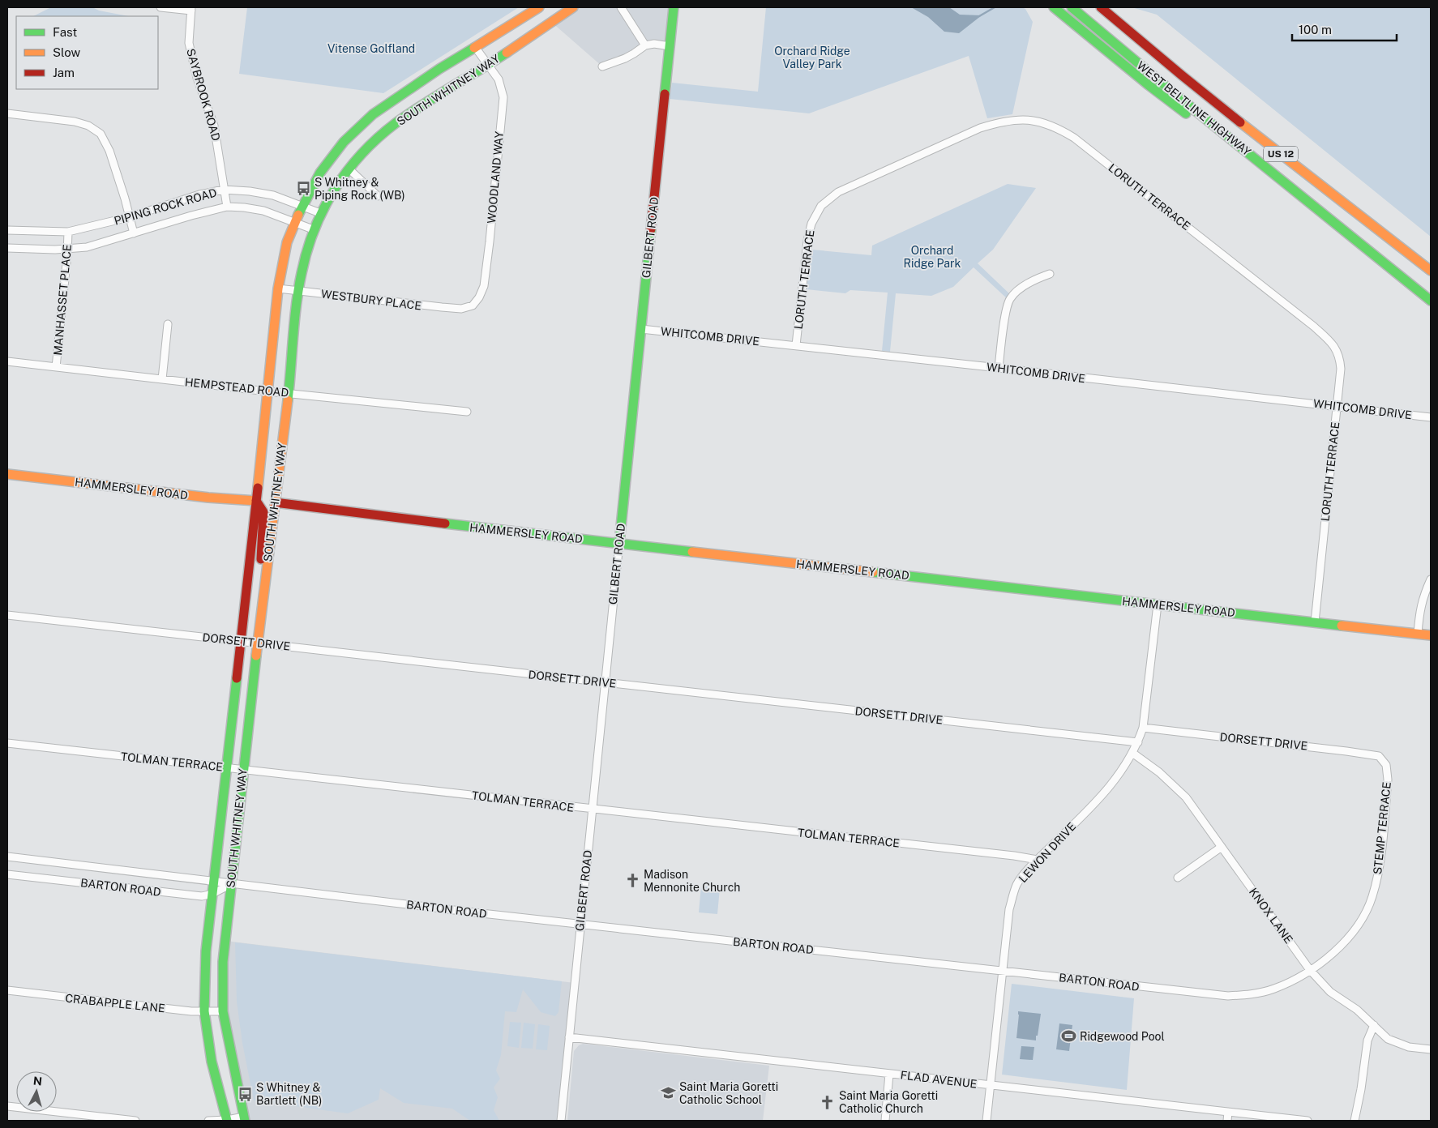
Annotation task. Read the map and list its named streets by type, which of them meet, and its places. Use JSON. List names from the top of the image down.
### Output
{
  "streets": {
    "main road": [
      "SOUTH WHITNEY WAY",
      "WEST BELTLINE HIGHWAY",
      "US 12",
      "GILBERT ROAD",
      "HAMMERSLEY ROAD"
    ],
    "street": [
      "SAYBROOK ROAD",
      "WOODLAND WAY",
      "LORUTH TERRACE",
      "PIPING ROCK ROAD",
      "MANHASSET PLACE",
      "WESTBURY PLACE",
      "WHITCOMB DRIVE",
      "HEMPSTEAD ROAD",
      "DORSETT DRIVE",
      "TOLMAN TERRACE",
      "STEMP TERRACE",
      "LEWON DRIVE",
      "BARTON ROAD",
      "KNOX LANE",
      "CRABAPPLE LANE",
      "FLAD AVENUE"
    ]
  },
  "crossings": [
    ["SOUTH WHITNEY WAY", "WOODLAND WAY"],
    ["SOUTH WHITNEY WAY", "PIPING ROCK ROAD"],
    ["SOUTH WHITNEY WAY", "WESTBURY PLACE"],
    ["SOUTH WHITNEY WAY", "HEMPSTEAD ROAD"],
    ["SOUTH WHITNEY WAY", "HAMMERSLEY ROAD"],
    ["SOUTH WHITNEY WAY", "DORSETT DRIVE"],
    ["SOUTH WHITNEY WAY", "TOLMAN TERRACE"],
    ["SOUTH WHITNEY WAY", "BARTON ROAD"],
    ["SOUTH WHITNEY WAY", "CRABAPPLE LANE"],
    ["SAYBROOK ROAD", "PIPING ROCK ROAD"],
    ["WOODLAND WAY", "WESTBURY PLACE"],
    ["LORUTH TERRACE", "WHITCOMB DRIVE"],
    ["LORUTH TERRACE", "HAMMERSLEY ROAD"],
    ["PIPING ROCK ROAD", "MANHASSET PLACE"],
    ["GILBERT ROAD", "WHITCOMB DRIVE"],
    ["GILBERT ROAD", "HAMMERSLEY ROAD"],
    ["GILBERT ROAD", "DORSETT DRIVE"],
    ["GILBERT ROAD", "TOLMAN TERRACE"],
    ["GILBERT ROAD", "BARTON ROAD"],
    ["GILBERT ROAD", "FLAD AVENUE"],
    ["MANHASSET PLACE", "HEMPSTEAD ROAD"],
    ["HAMMERSLEY ROAD", "LEWON DRIVE"],
    ["DORSETT DRIVE", "STEMP TERRACE"],
    ["DORSETT DRIVE", "LEWON DRIVE"],
    ["TOLMAN TERRACE", "LEWON DRIVE"],
    ["STEMP TERRACE", "BARTON ROAD"],
    ["STEMP TERRACE", "KNOX LANE"],
    ["LEWON DRIVE", "BARTON ROAD"],
    ["LEWON DRIVE", "KNOX LANE"],
    ["LEWON DRIVE", "FLAD AVENUE"],
    ["BARTON ROAD", "KNOX LANE"]
  ],
  "parks": ["Vitense Golfland", "Orchard Ridge Valley Park", "Orchard Ridge Park"],
  "places": {
    "bus stop": ["S Whitney & Piping Rock (WB)", "S Whitney & Bartlett (NB)"],
    "church": ["Madison Mennonite Church", "Saint Maria Goretti Catholic Church"],
    "sports": ["Ridgewood Pool"],
    "school or university": ["Saint Maria Goretti Catholic School"]
  },
  "legend": ["Fast", "Slow", "Jam"],
  "scale_bar": "100 m",
  "north": "top"
}
